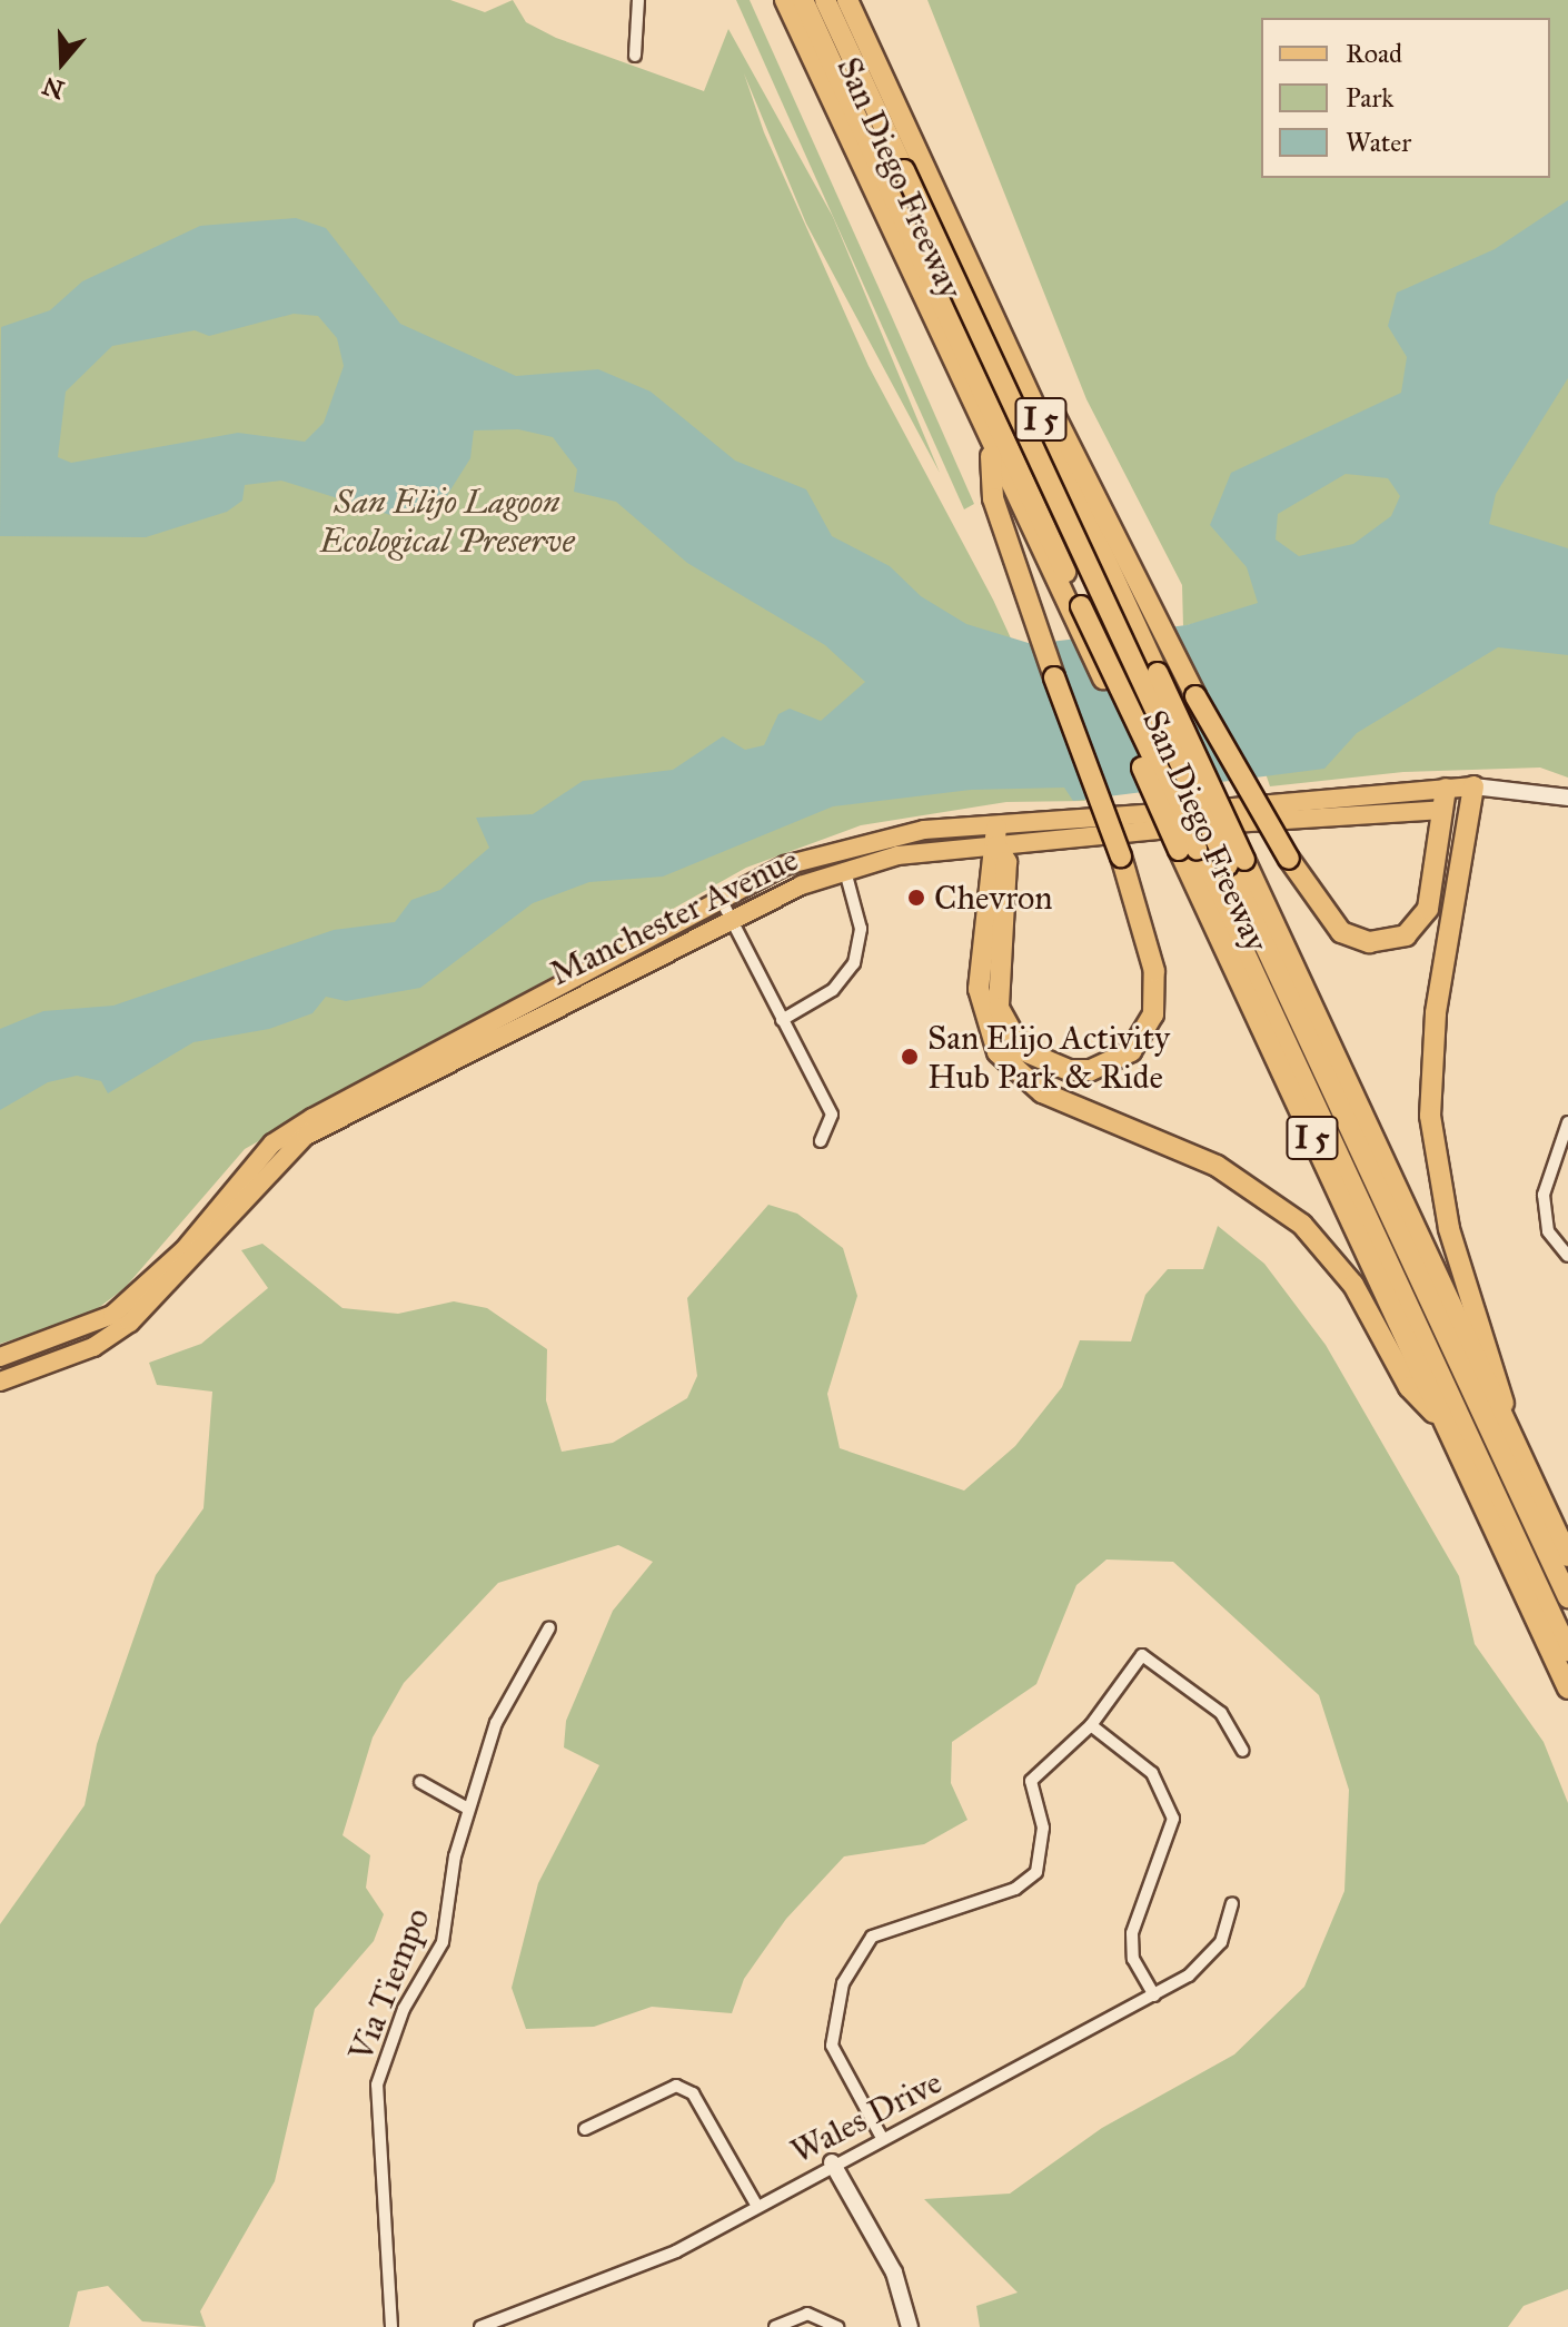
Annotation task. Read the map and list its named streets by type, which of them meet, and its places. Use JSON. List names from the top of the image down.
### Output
{
  "streets": {
    "highway": ["San Diego Freeway", "I 5"],
    "main road": ["Manchester Avenue"],
    "street": ["Via Tiempo", "Wales Drive"]
  },
  "parks": ["San Elijo Lagoon Ecological Preserve"],
  "places": ["Chevron", "San Elijo Activity Hub Park & Ride"],
  "legend": ["Road", "Park", "Water"],
  "north": "bottom"
}
